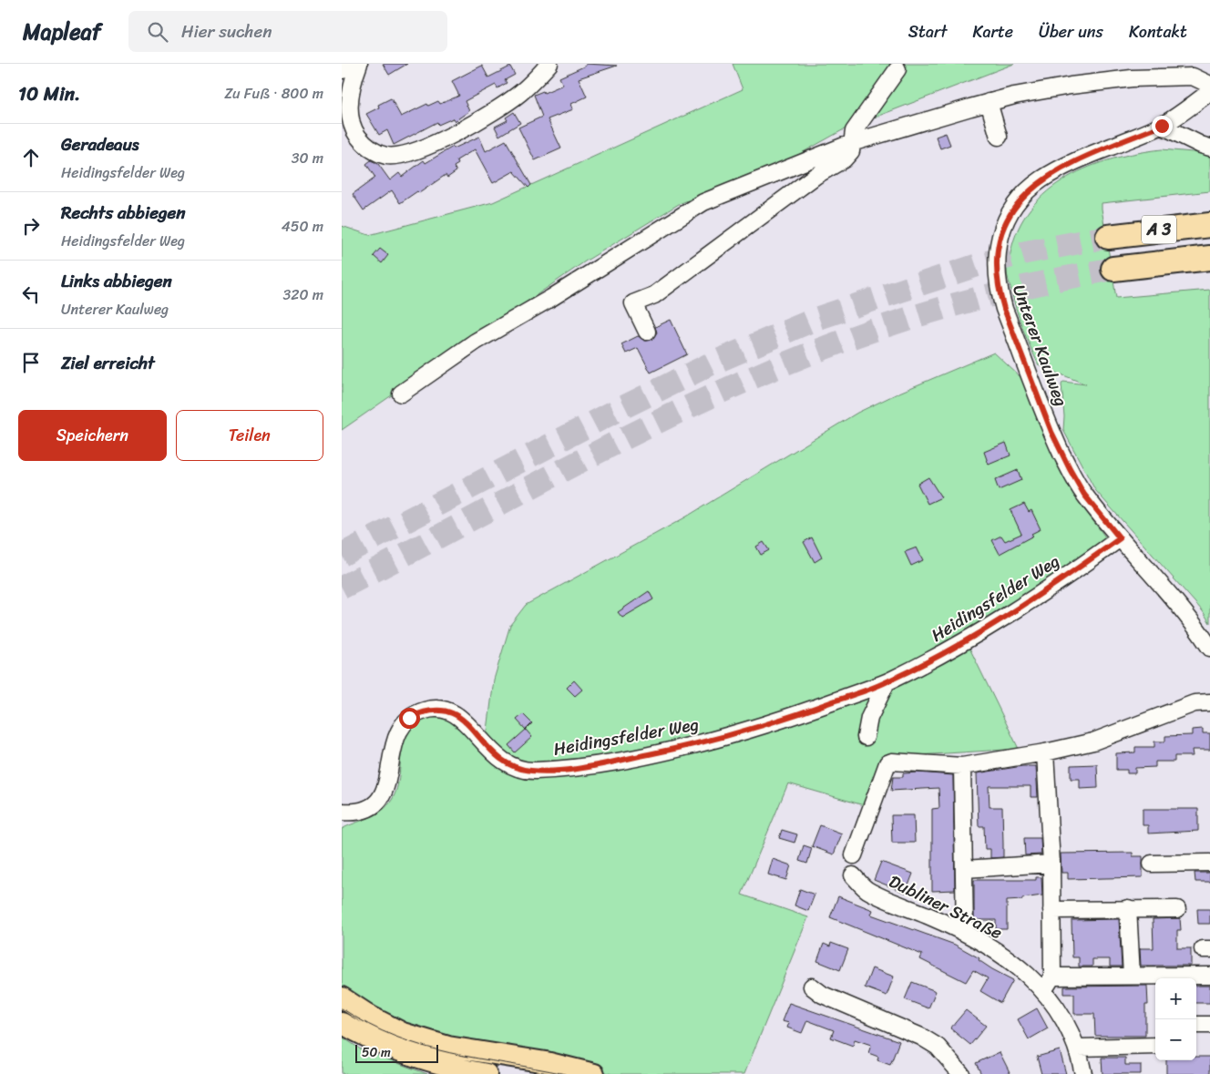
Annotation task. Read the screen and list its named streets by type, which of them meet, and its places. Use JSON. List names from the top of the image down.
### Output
{
  "streets": {
    "highway": ["A 3"],
    "street": ["Unterer Kaulweg", "Heidingsfelder Weg", "Dubliner Straße"]
  },
  "crossings": [
    ["Unterer Kaulweg", "Heidingsfelder Weg"]
  ],
  "scale_bar": "50 m",
  "page": {
    "header": "Mapleaf",
    "search": "Hier suchen",
    "nav": [
      "Start",
      "Karte",
      "Über uns",
      "Kontakt"
    ],
    "heading": ["10 Min.", "Zu Fuß · 800 m"],
    "list": [
      ["Geradeaus", "Heidingsfelder Weg", "30 m"],
      ["Rechts abbiegen", "Heidingsfelder Weg", "450 m"],
      ["Links abbiegen", "Unterer Kaulweg", "320 m"],
      "Ziel erreicht"
    ],
    "buttons": ["Speichern", "Teilen"],
    "map_buttons": ["+", "−"],
    "scale": "50 m"
  }
}
